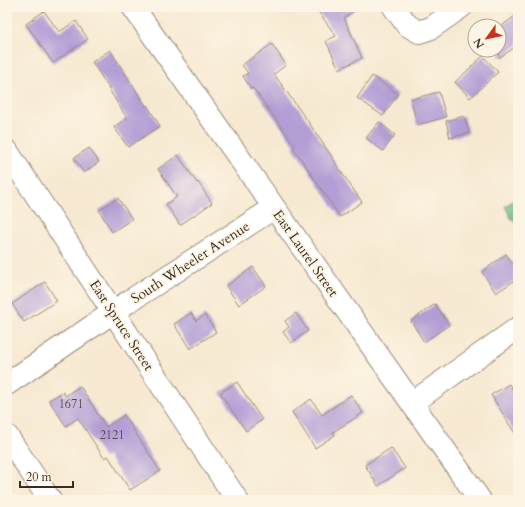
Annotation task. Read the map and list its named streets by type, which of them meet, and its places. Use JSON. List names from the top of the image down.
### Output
{
  "streets": {
    "street": ["East Laurel Street", "South Wheeler Avenue", "East Spruce Street"]
  },
  "crossings": [
    ["East Laurel Street", "South Wheeler Avenue"],
    ["South Wheeler Avenue", "East Spruce Street"]
  ],
  "house_numbers": ["1671", "2121"],
  "scale_bar": "20 m",
  "north": "bottom left"
}
